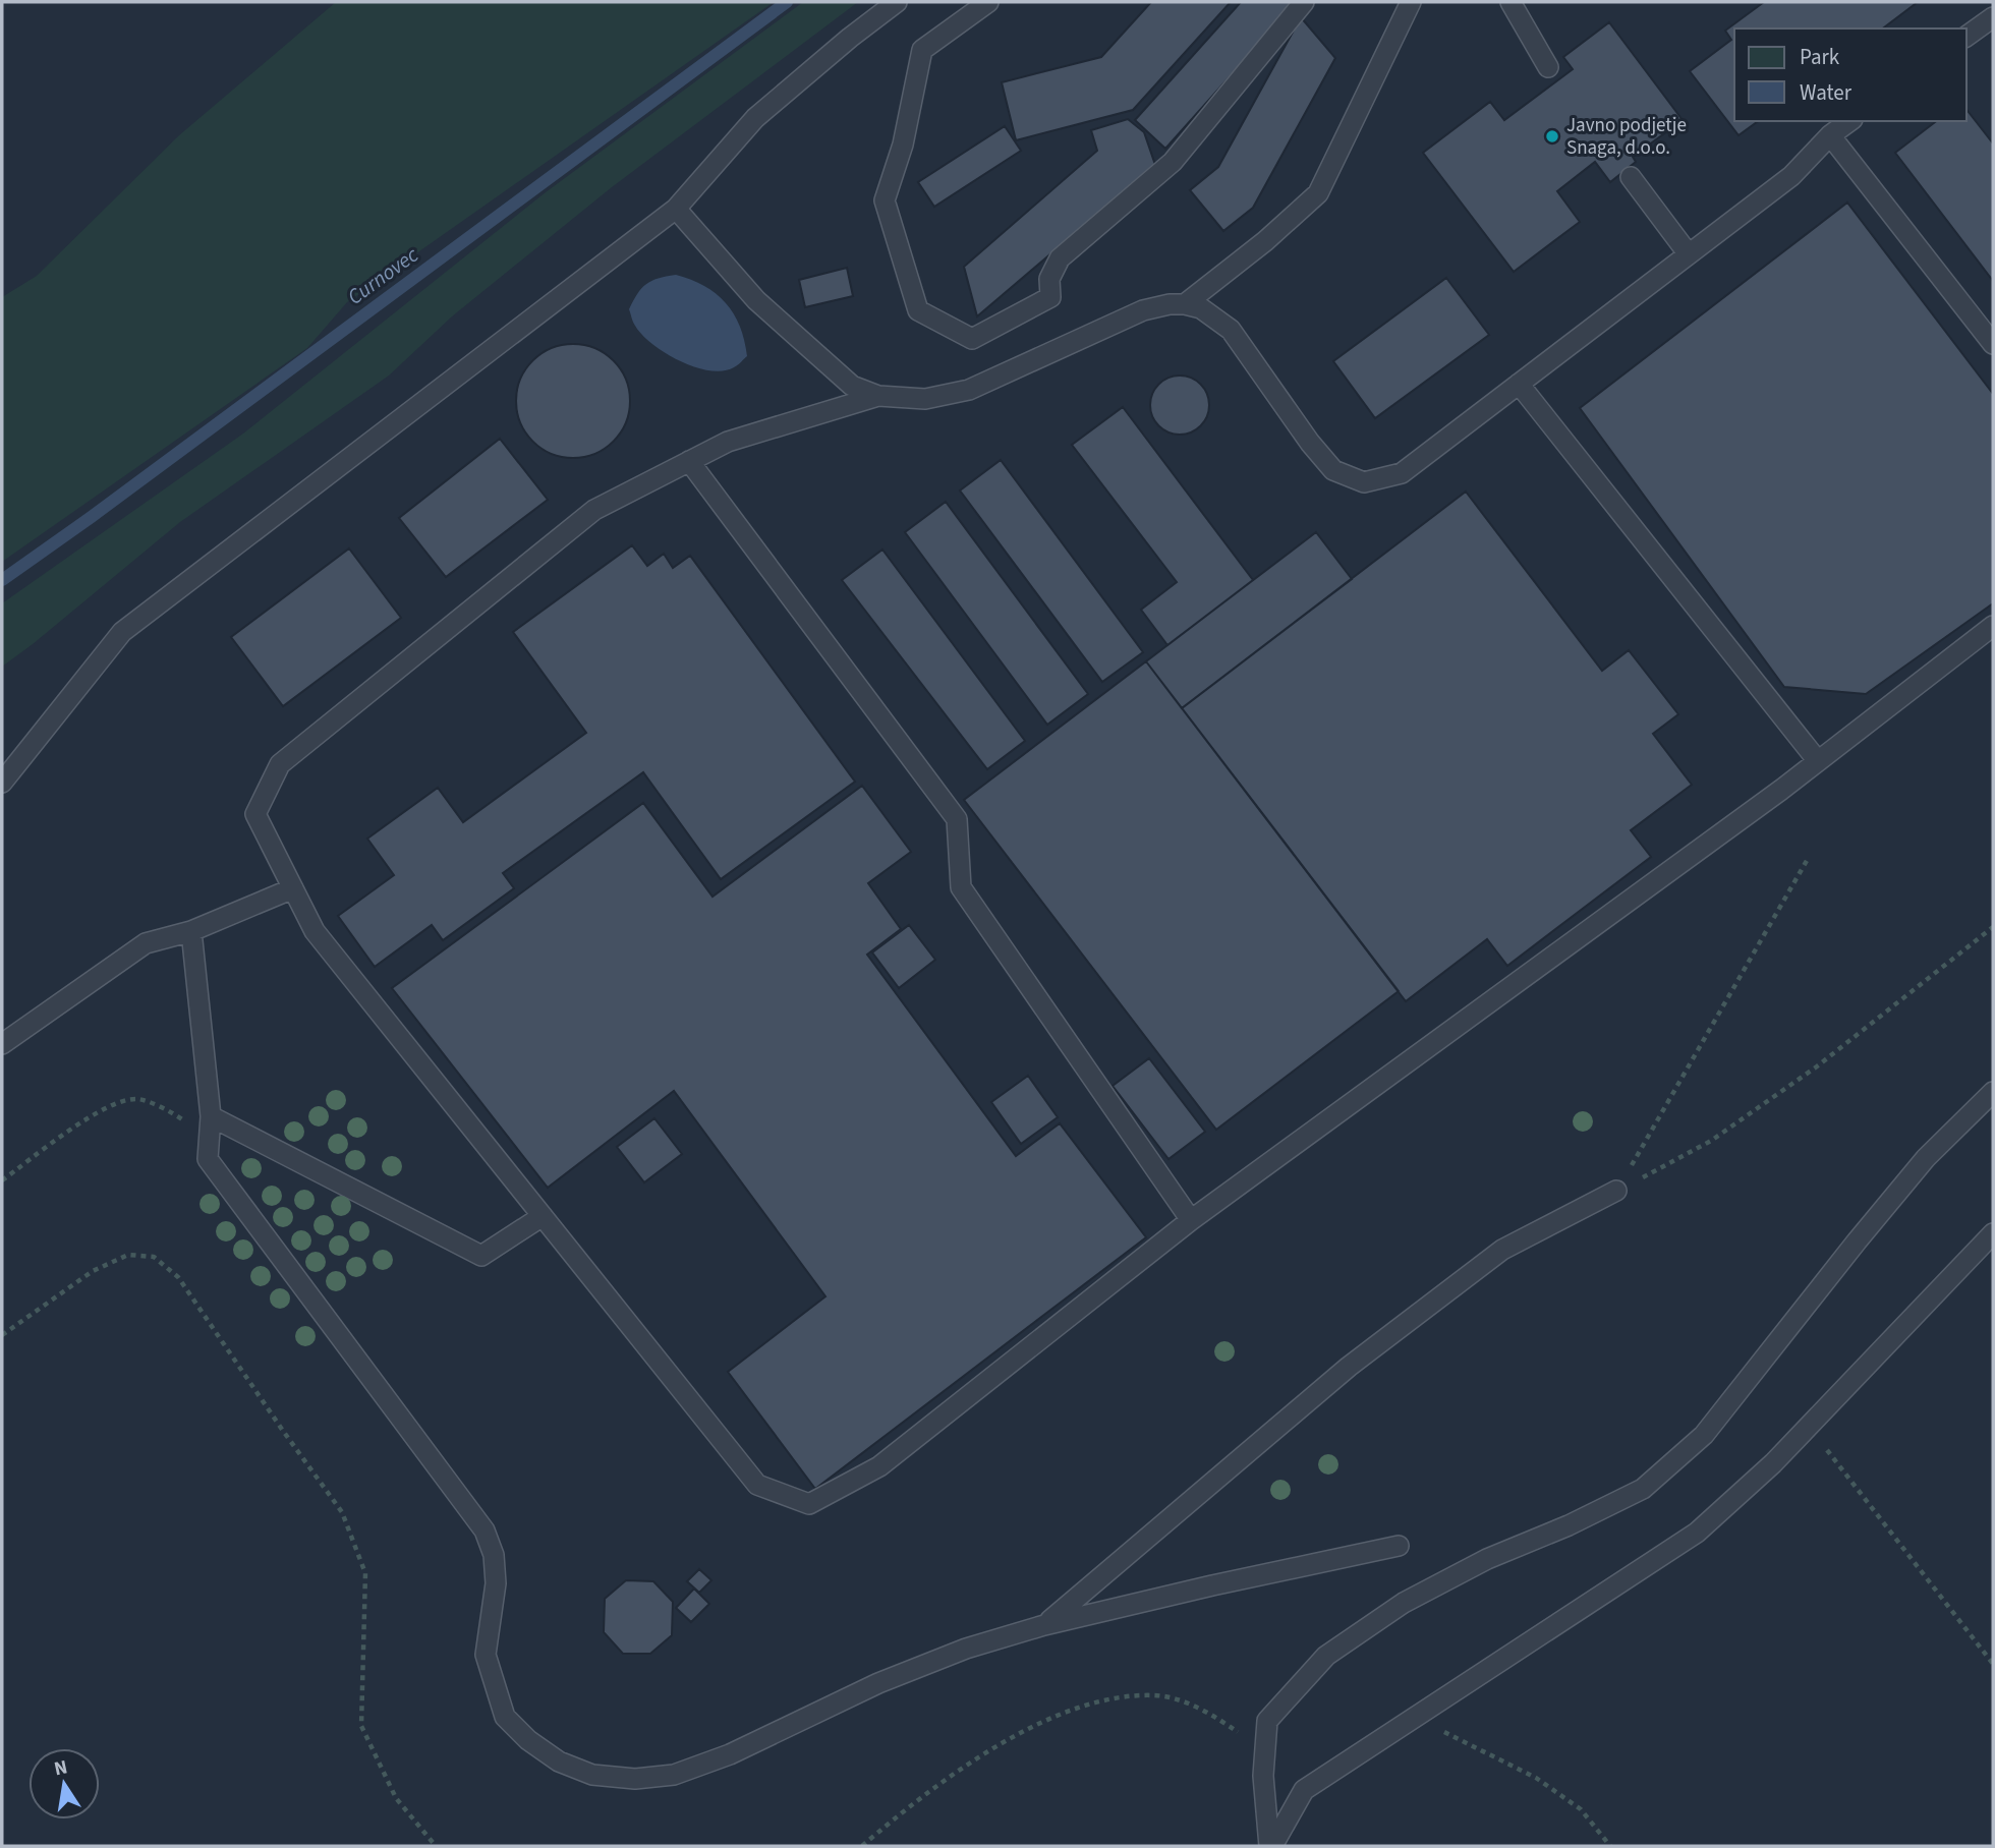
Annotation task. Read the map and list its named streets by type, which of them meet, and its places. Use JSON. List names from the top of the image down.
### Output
{
  "water": ["Curnovec"],
  "places": ["Javno podjetje Snaga, d.o.o."],
  "legend": ["Park", "Water"],
  "north": "top"
}
